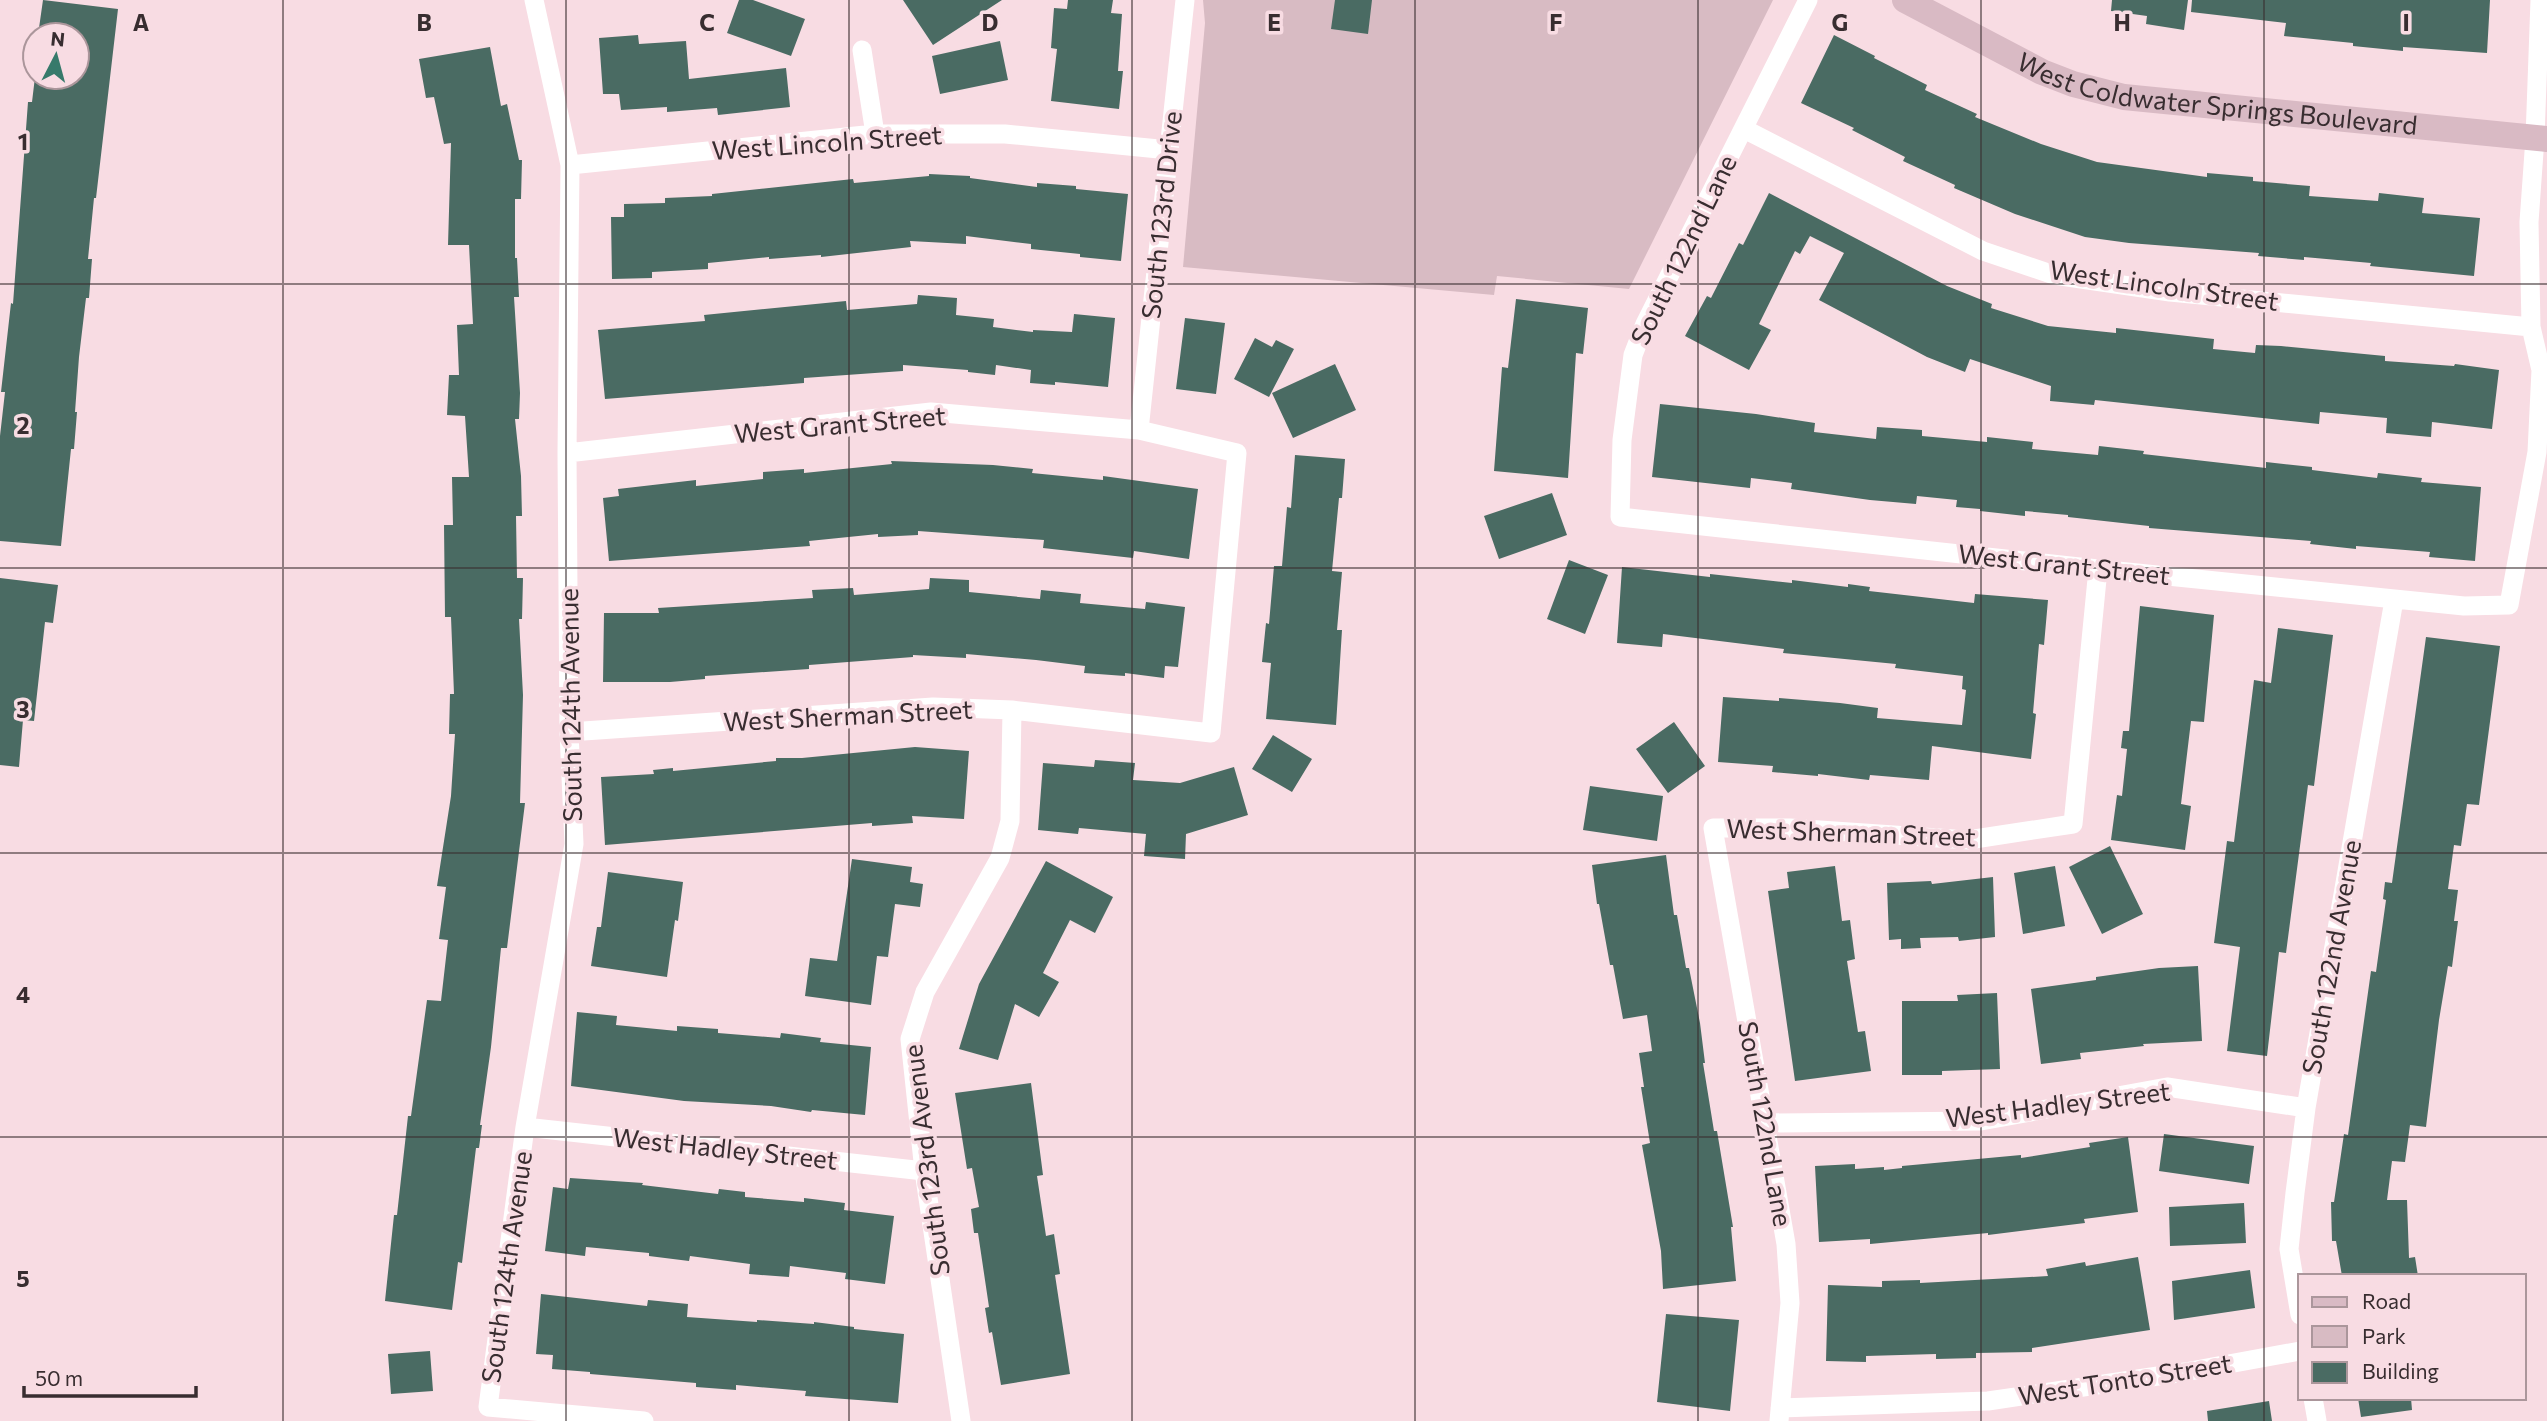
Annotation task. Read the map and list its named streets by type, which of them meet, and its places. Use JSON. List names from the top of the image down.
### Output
{
  "streets": {
    "street": [
      "West Coldwater Springs Boulevard",
      "West Lincoln Street",
      "South 123rd Drive",
      "South 122nd Lane",
      "West Grant Street",
      "South 124th Avenue",
      "West Sherman Street",
      "South 122nd Avenue",
      "West Hadley Street",
      "South 123rd Avenue",
      "West Tonto Street"
    ]
  },
  "crossings": [
    ["West Lincoln Street", "South 123rd Drive"],
    ["West Lincoln Street", "South 122nd Lane"],
    ["West Lincoln Street", "West Grant Street"],
    ["West Lincoln Street", "South 124th Avenue"],
    ["South 123rd Drive", "West Grant Street"],
    ["South 122nd Lane", "West Grant Street"],
    ["South 122nd Lane", "West Sherman Street"],
    ["South 122nd Lane", "West Hadley Street"],
    ["South 122nd Lane", "West Tonto Street"],
    ["West Grant Street", "South 124th Avenue"],
    ["West Grant Street", "West Sherman Street"],
    ["West Grant Street", "South 122nd Avenue"],
    ["South 124th Avenue", "West Sherman Street"],
    ["South 124th Avenue", "West Hadley Street"],
    ["West Sherman Street", "South 123rd Avenue"],
    ["South 122nd Avenue", "West Hadley Street"],
    ["West Hadley Street", "South 123rd Avenue"]
  ],
  "legend": ["Road", "Park", "Building"],
  "scale_bar": "50 m",
  "north": "top",
  "grid": {
    "columns": [
      "A",
      "B",
      "C",
      "D",
      "E",
      "F",
      "G",
      "H",
      "I"
    ],
    "rows": [
      "1",
      "2",
      "3",
      "4",
      "5"
    ]
  }
}
